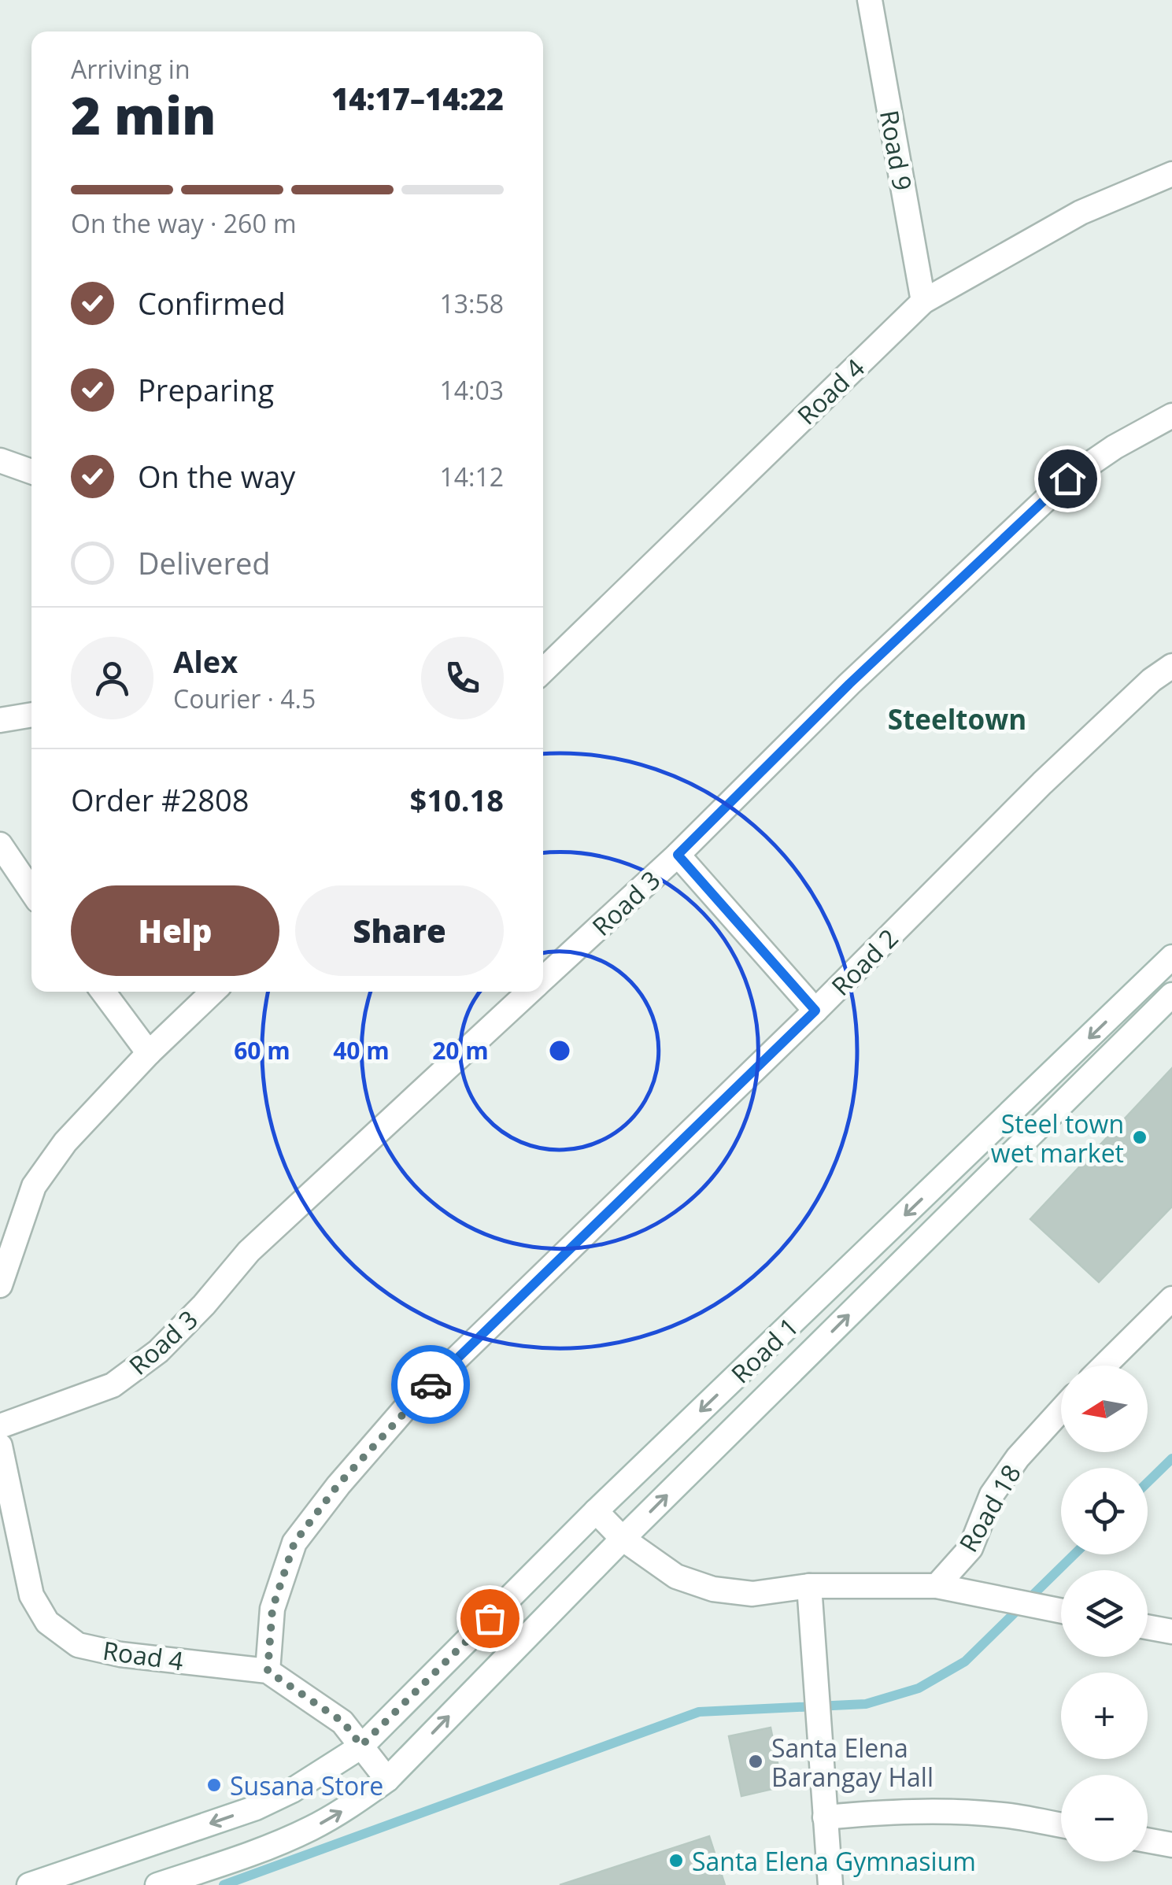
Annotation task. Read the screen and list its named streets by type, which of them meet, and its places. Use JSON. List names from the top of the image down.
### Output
{
  "streets": {
    "street": [
      "Road 9",
      "Road 4",
      "Road 3",
      "Road 2",
      "Road 1",
      "Road 18"
    ]
  },
  "crossings": [
    ["Road 9", "Road 4"],
    ["Road 4", "Road 2"],
    ["Road 4", "Road 1"]
  ],
  "districts": ["Steeltown"],
  "places": [
    "Steel town wet market",
    "Santa Elena Barangay Hall",
    "Susana Store",
    "Santa Elena Gymnasium"
  ],
  "north": "left",
  "page": {
    "heading": ["2 min", "Arriving in", "14:17–14:22"],
    "panel": [
      "Alex",
      "Courier · 4.5",
      "Order #2808",
      "$10.18"
    ],
    "bar": "On the way · 260 m",
    "list": [
      ["Confirmed", "13:58"],
      ["Preparing", "14:03"],
      ["On the way", "14:12"],
      "Delivered"
    ],
    "buttons": ["Help", "Share"],
    "map_buttons": ["+", "−"]
  },
  "rings": ["60 m", "40 m", "20 m"]
}
